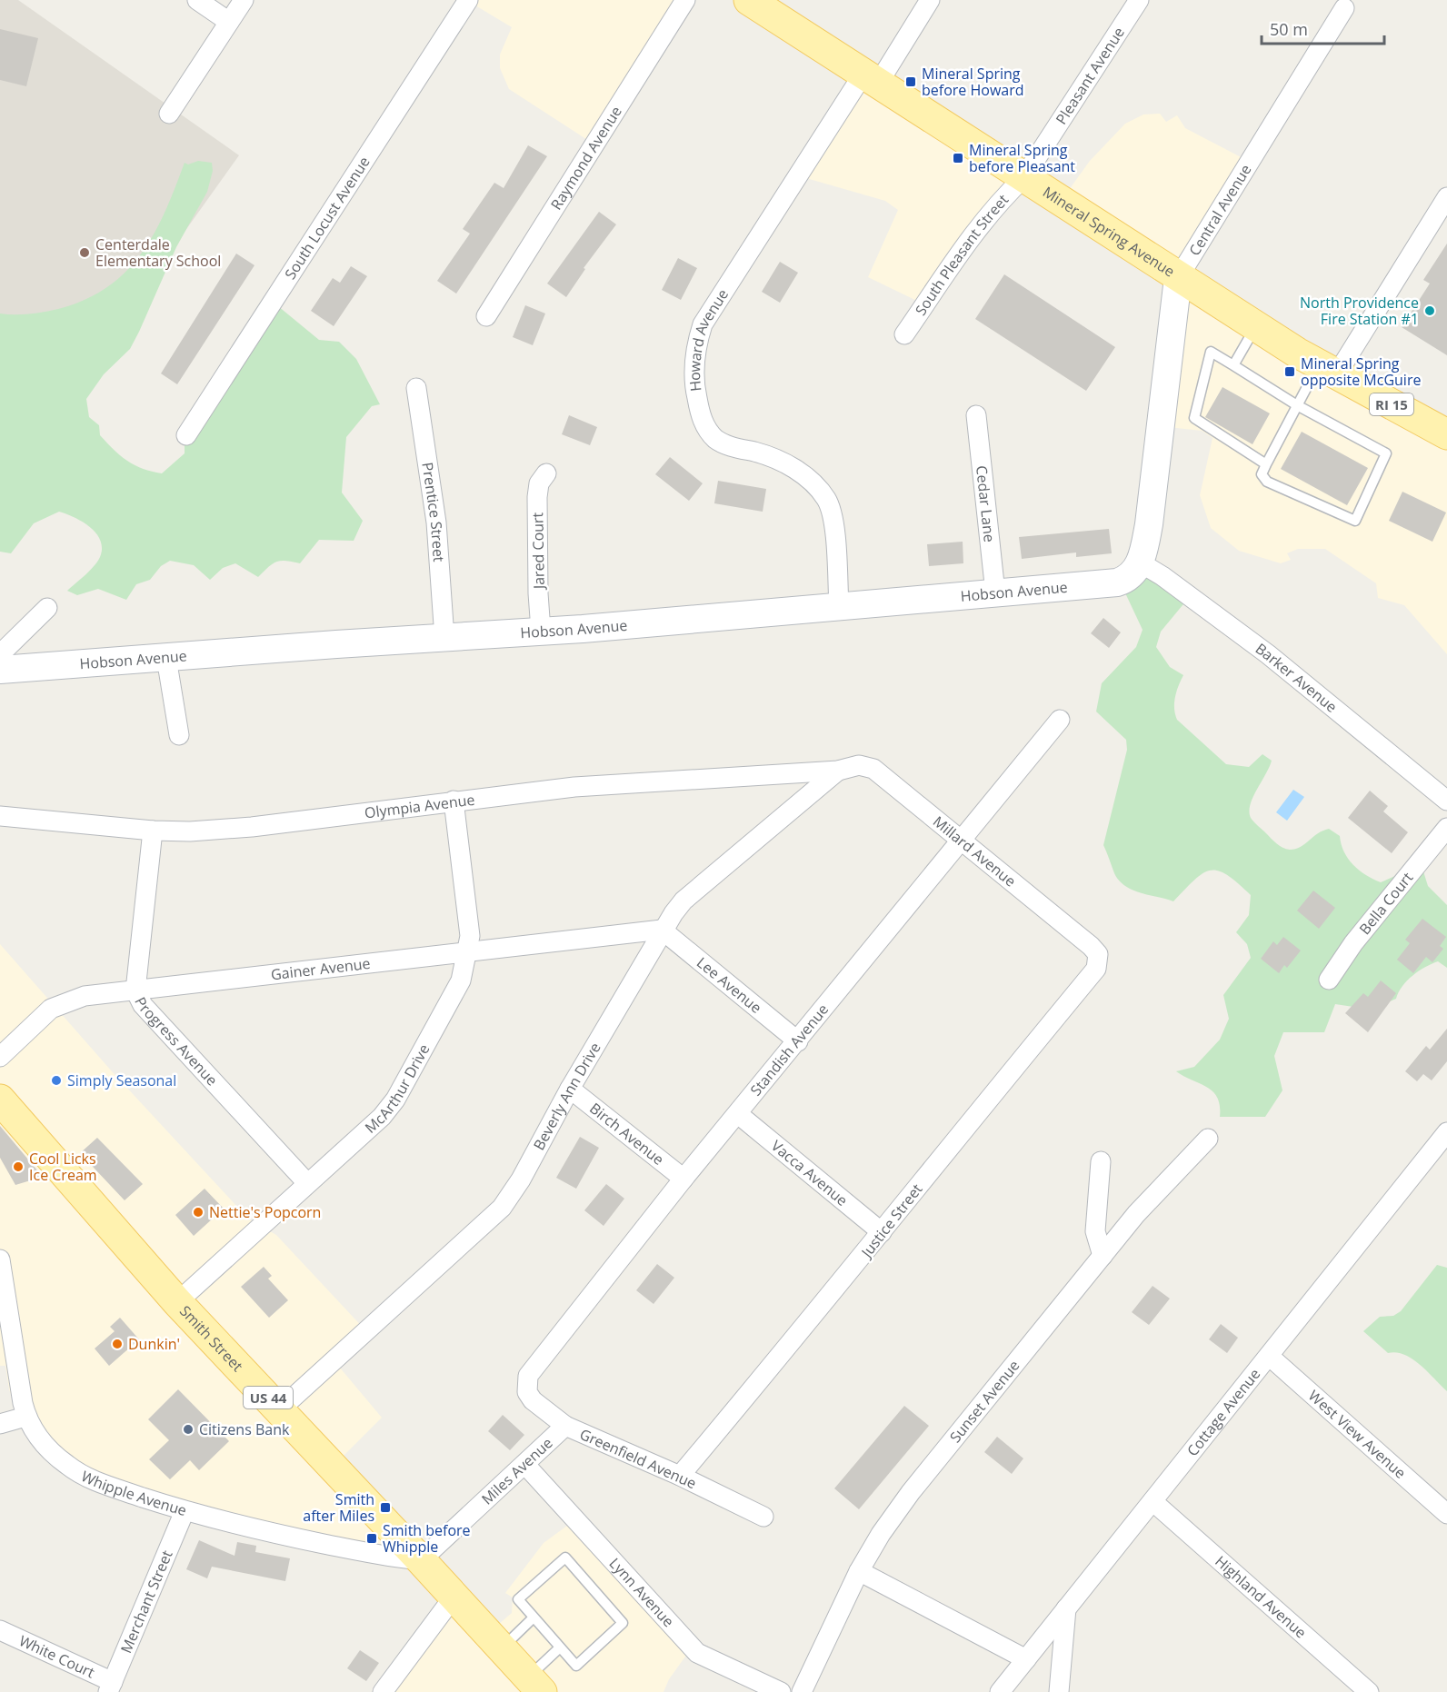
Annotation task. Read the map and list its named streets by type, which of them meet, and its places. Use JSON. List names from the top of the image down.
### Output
{
  "streets": {
    "main road": [
      "Mineral Spring Avenue",
      "RI 15",
      "Smith Street",
      "US 44"
    ],
    "street": [
      "Pleasant Avenue",
      "Raymond Avenue",
      "Central Avenue",
      "South Locust Avenue",
      "South Pleasant Street",
      "Howard Avenue",
      "Cedar Lane",
      "Prentice Street",
      "Jared Court",
      "Hobson Avenue",
      "Barker Avenue",
      "Olympia Avenue",
      "Millard Avenue",
      "Bella Court",
      "Gainer Avenue",
      "Lee Avenue",
      "Progress Avenue",
      "Standish Avenue",
      "McArthur Drive",
      "Beverly Ann Drive",
      "Birch Avenue",
      "Vacca Avenue",
      "Justice Street",
      "Sunset Avenue",
      "Cottage Avenue",
      "West View Avenue",
      "Greenfield Avenue",
      "Miles Avenue",
      "Whipple Avenue",
      "Lynn Avenue",
      "Highland Avenue",
      "Merchant Street",
      "White Court"
    ]
  },
  "crossings": [
    ["Pleasant Avenue", "Mineral Spring Avenue"],
    ["Pleasant Avenue", "South Pleasant Street"],
    ["Central Avenue", "Mineral Spring Avenue"],
    ["Central Avenue", "Hobson Avenue"],
    ["Central Avenue", "Barker Avenue"],
    ["Mineral Spring Avenue", "South Pleasant Street"],
    ["Mineral Spring Avenue", "Howard Avenue"],
    ["Howard Avenue", "Hobson Avenue"],
    ["Cedar Lane", "Hobson Avenue"],
    ["Prentice Street", "Hobson Avenue"],
    ["Jared Court", "Hobson Avenue"],
    ["Hobson Avenue", "Barker Avenue"],
    ["Olympia Avenue", "Millard Avenue"],
    ["Olympia Avenue", "Progress Avenue"],
    ["Olympia Avenue", "McArthur Drive"],
    ["Olympia Avenue", "Beverly Ann Drive"],
    ["Millard Avenue", "Standish Avenue"],
    ["Millard Avenue", "Beverly Ann Drive"],
    ["Millard Avenue", "Justice Street"],
    ["Gainer Avenue", "Lee Avenue"],
    ["Gainer Avenue", "Progress Avenue"],
    ["Gainer Avenue", "McArthur Drive"],
    ["Gainer Avenue", "Beverly Ann Drive"],
    ["Lee Avenue", "Standish Avenue"],
    ["Lee Avenue", "Beverly Ann Drive"],
    ["Progress Avenue", "McArthur Drive"],
    ["Standish Avenue", "Birch Avenue"],
    ["Standish Avenue", "Vacca Avenue"],
    ["Standish Avenue", "Greenfield Avenue"],
    ["McArthur Drive", "Smith Street"],
    ["Beverly Ann Drive", "Birch Avenue"],
    ["Beverly Ann Drive", "Smith Street"],
    ["Vacca Avenue", "Justice Street"],
    ["Justice Street", "Greenfield Avenue"],
    ["Smith Street", "Miles Avenue"],
    ["Smith Street", "Whipple Avenue"],
    ["Cottage Avenue", "West View Avenue"],
    ["Cottage Avenue", "Highland Avenue"],
    ["Greenfield Avenue", "Miles Avenue"],
    ["Miles Avenue", "Whipple Avenue"],
    ["Miles Avenue", "Lynn Avenue"],
    ["Whipple Avenue", "Merchant Street"],
    ["Merchant Street", "White Court"]
  ],
  "places": {
    "transit": [
      "Mineral Spring before Howard",
      "Mineral Spring before Pleasant",
      "Mineral Spring opposite McGuire",
      "Smith after Miles",
      "Smith before Whipple"
    ],
    "other": [
      "Centerdale Elementary School",
      "North Providence Fire Station #1",
      "Simply Seasonal",
      "Cool Licks Ice Cream",
      "Nettie's Popcorn",
      "Dunkin'",
      "Citizens Bank"
    ]
  },
  "scale_bar": "50 m"
}
